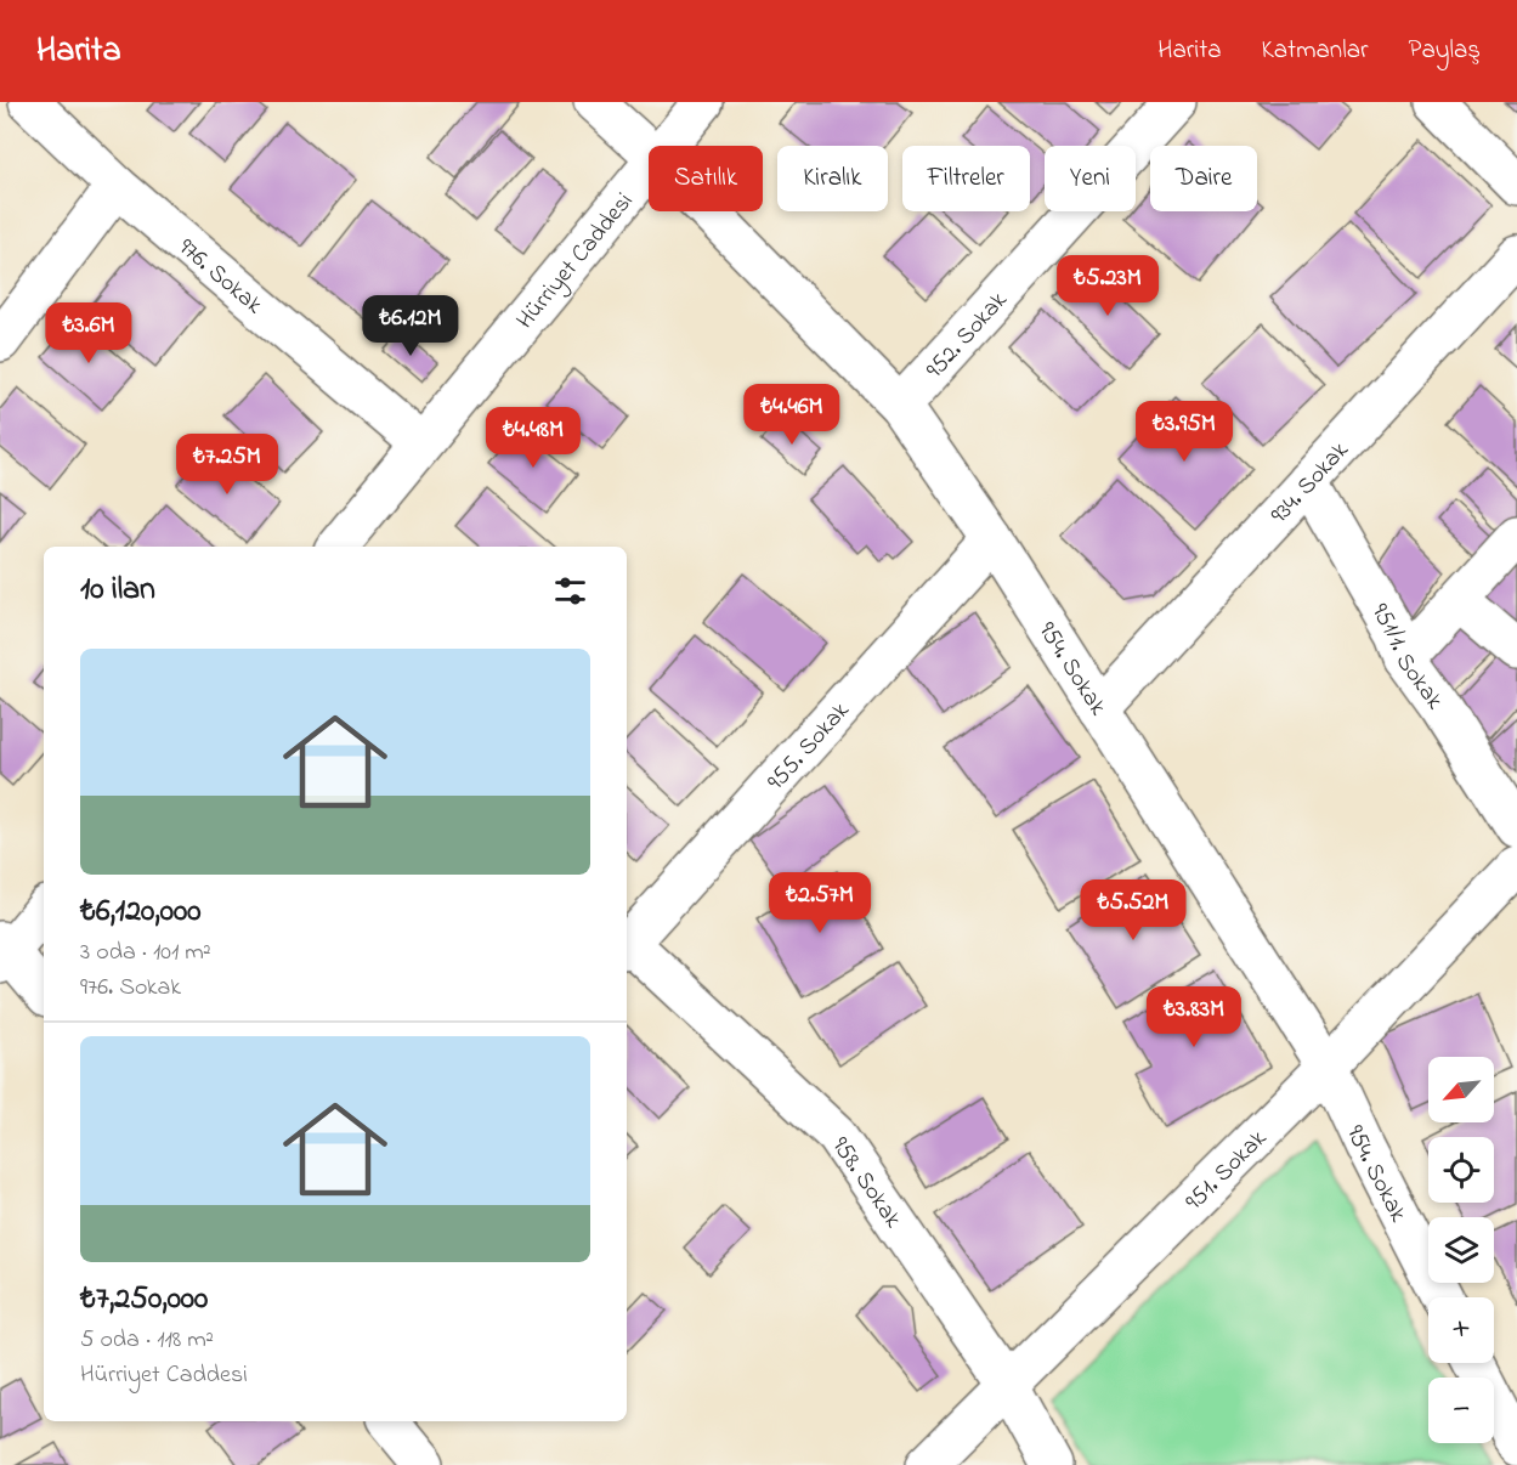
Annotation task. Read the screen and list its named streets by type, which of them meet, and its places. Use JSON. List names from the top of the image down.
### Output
{
  "streets": {
    "street": [
      "Hürriyet Caddesi",
      "976. Sokak",
      "952. Sokak",
      "934. Sokak",
      "951/1. Sokak",
      "954. Sokak",
      "955. Sokak",
      "951. Sokak",
      "958. Sokak"
    ]
  },
  "crossings": [
    ["Hürriyet Caddesi", "976. Sokak"],
    ["952. Sokak", "954. Sokak"],
    ["934. Sokak", "951/1. Sokak"],
    ["934. Sokak", "954. Sokak"],
    ["954. Sokak", "955. Sokak"],
    ["954. Sokak", "951. Sokak"],
    ["955. Sokak", "958. Sokak"],
    ["951. Sokak", "958. Sokak"]
  ],
  "north": "bottom left",
  "page": {
    "header": "Harita",
    "nav": ["Harita", "Katmanlar", "Paylaş"],
    "chip": [
      "Satılık",
      "Kiralık",
      "Filtreler",
      "Yeni",
      "Daire"
    ],
    "price": [
      "₺5.23M",
      "₺6.12M",
      "₺3.6M",
      "₺4.46M",
      "₺3.95M",
      "₺4.48M",
      "₺7.25M",
      "₺2.57M",
      "₺5.52M",
      "₺3.83M"
    ],
    "heading": "10 ilan",
    "list": [
      {
        "name": "₺6,120,000",
        "note": "3 oda · 101 m² · 976. Sokak"
      },
      {
        "name": "₺7,250,000",
        "note": "5 oda · 118 m² · Hürriyet Caddesi"
      }
    ],
    "map_buttons": ["+", "−"]
  }
}
